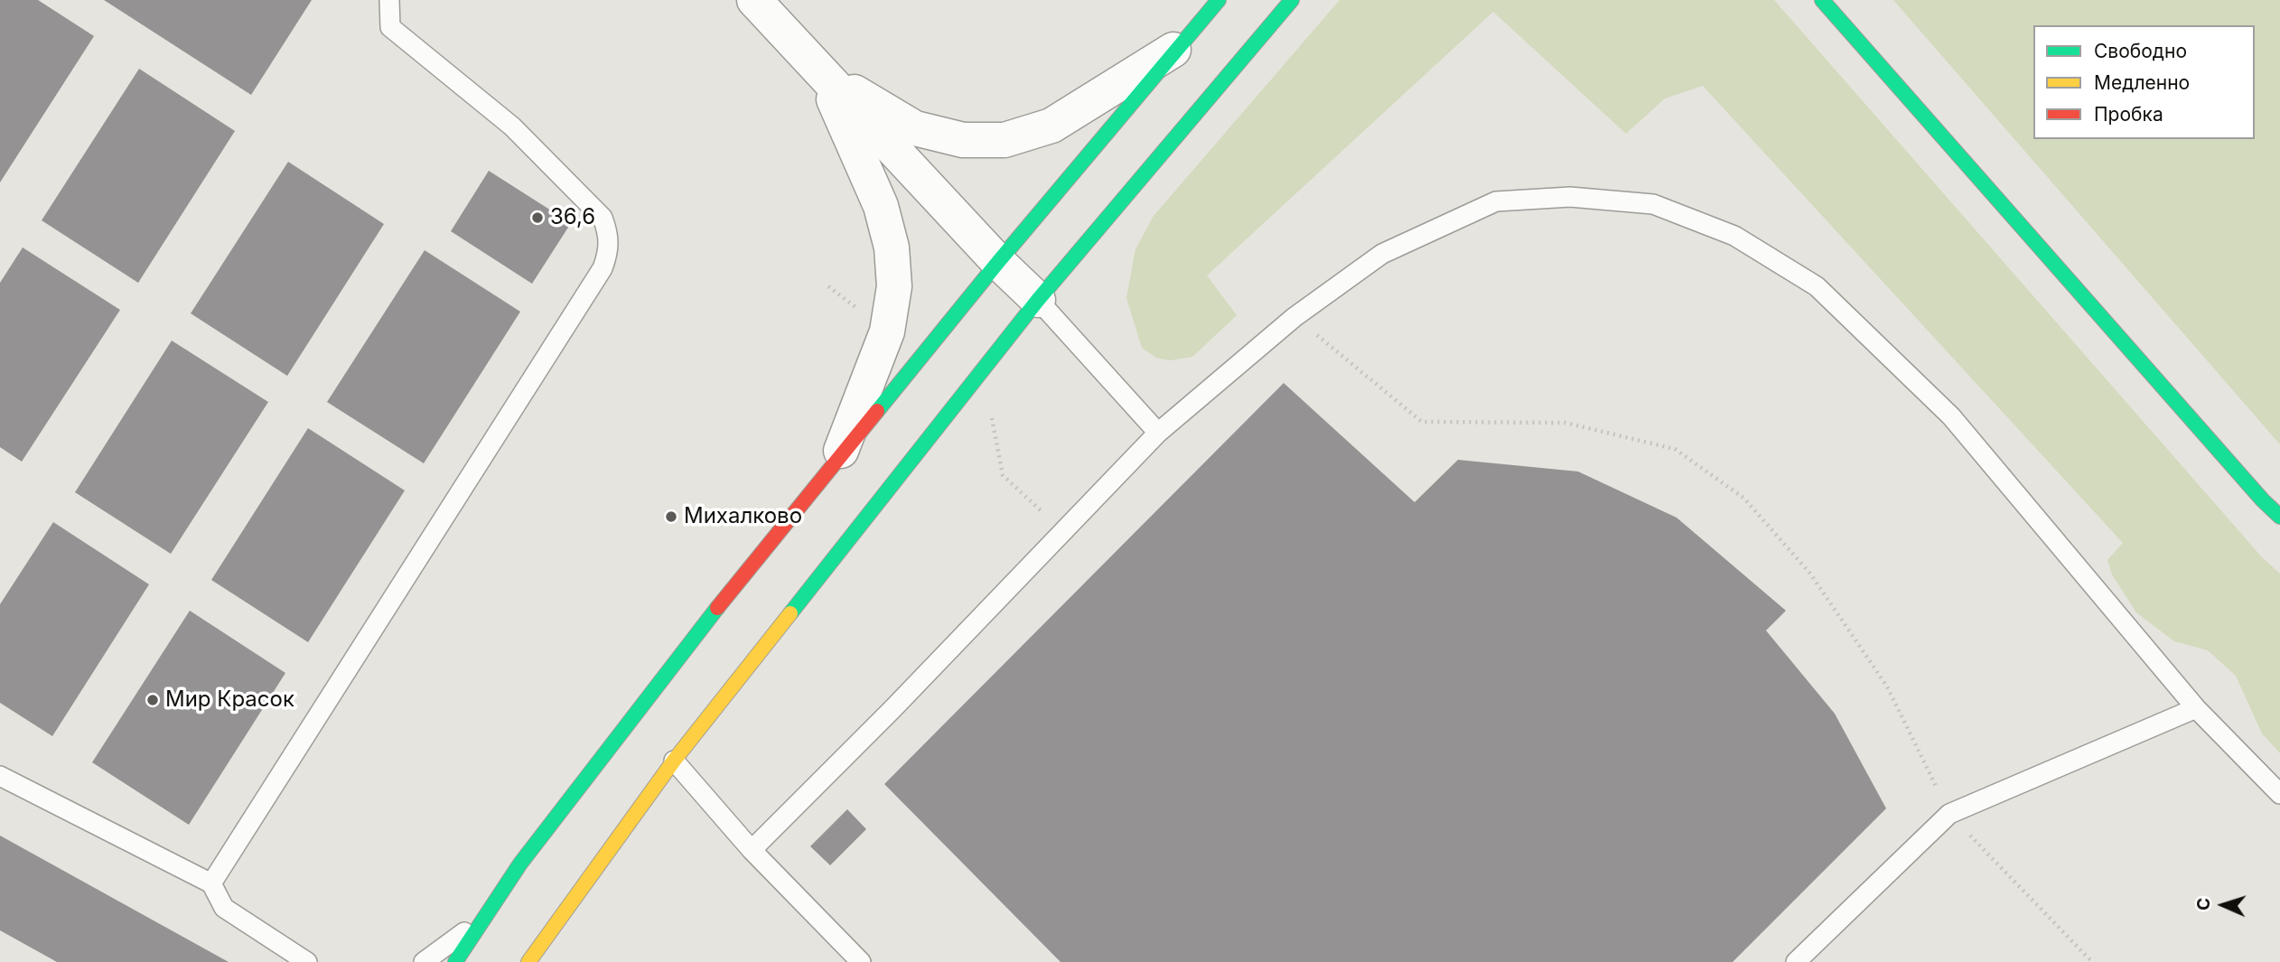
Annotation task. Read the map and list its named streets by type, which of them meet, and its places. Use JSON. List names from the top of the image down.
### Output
{
  "places": ["36,6", "Михалково", "Мир Красок"],
  "legend": ["Свободно", "Медленно", "Пробка"],
  "north": "left"
}
